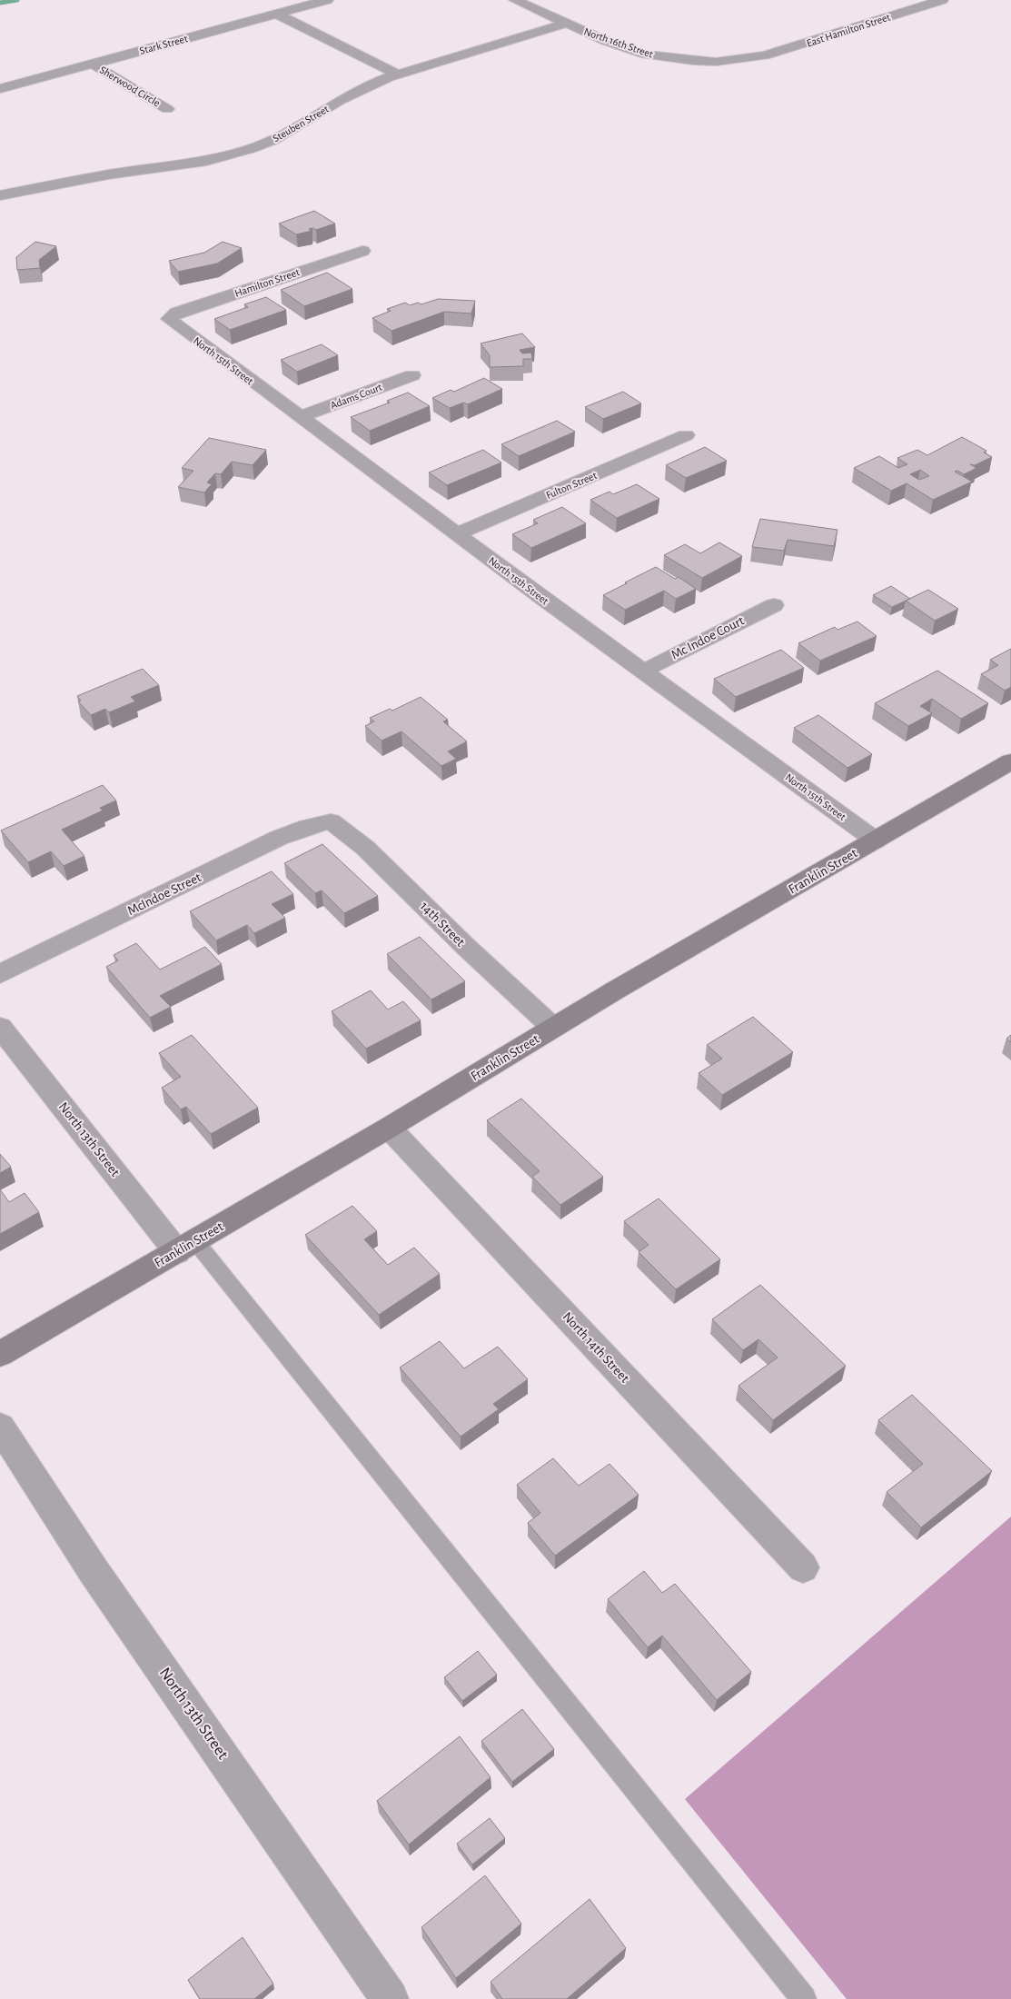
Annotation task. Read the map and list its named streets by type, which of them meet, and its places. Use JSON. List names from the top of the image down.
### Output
{
  "streets": {
    "street": [
      "East Hamilton Street",
      "North 16th Street",
      "Stark Street",
      "Sherwood Circle",
      "Steuben Street",
      "Hamilton Street",
      "North 15th Street",
      "Adams Court",
      "Fulton Street",
      "Mc Indoe Court",
      "Franklin Street",
      "McIndoe Street",
      "14th Street",
      "North 13th Street",
      "North 14th Street"
    ]
  },
  "crossings": [
    ["East Hamilton Street", "North 16th Street"],
    ["North 16th Street", "Steuben Street"],
    ["Stark Street", "Sherwood Circle"],
    ["Hamilton Street", "North 15th Street"],
    ["North 15th Street", "Adams Court"],
    ["North 15th Street", "Fulton Street"],
    ["North 15th Street", "Mc Indoe Court"],
    ["North 15th Street", "Franklin Street"],
    ["Franklin Street", "14th Street"],
    ["Franklin Street", "North 13th Street"],
    ["Franklin Street", "North 14th Street"],
    ["McIndoe Street", "14th Street"]
  ]
}
